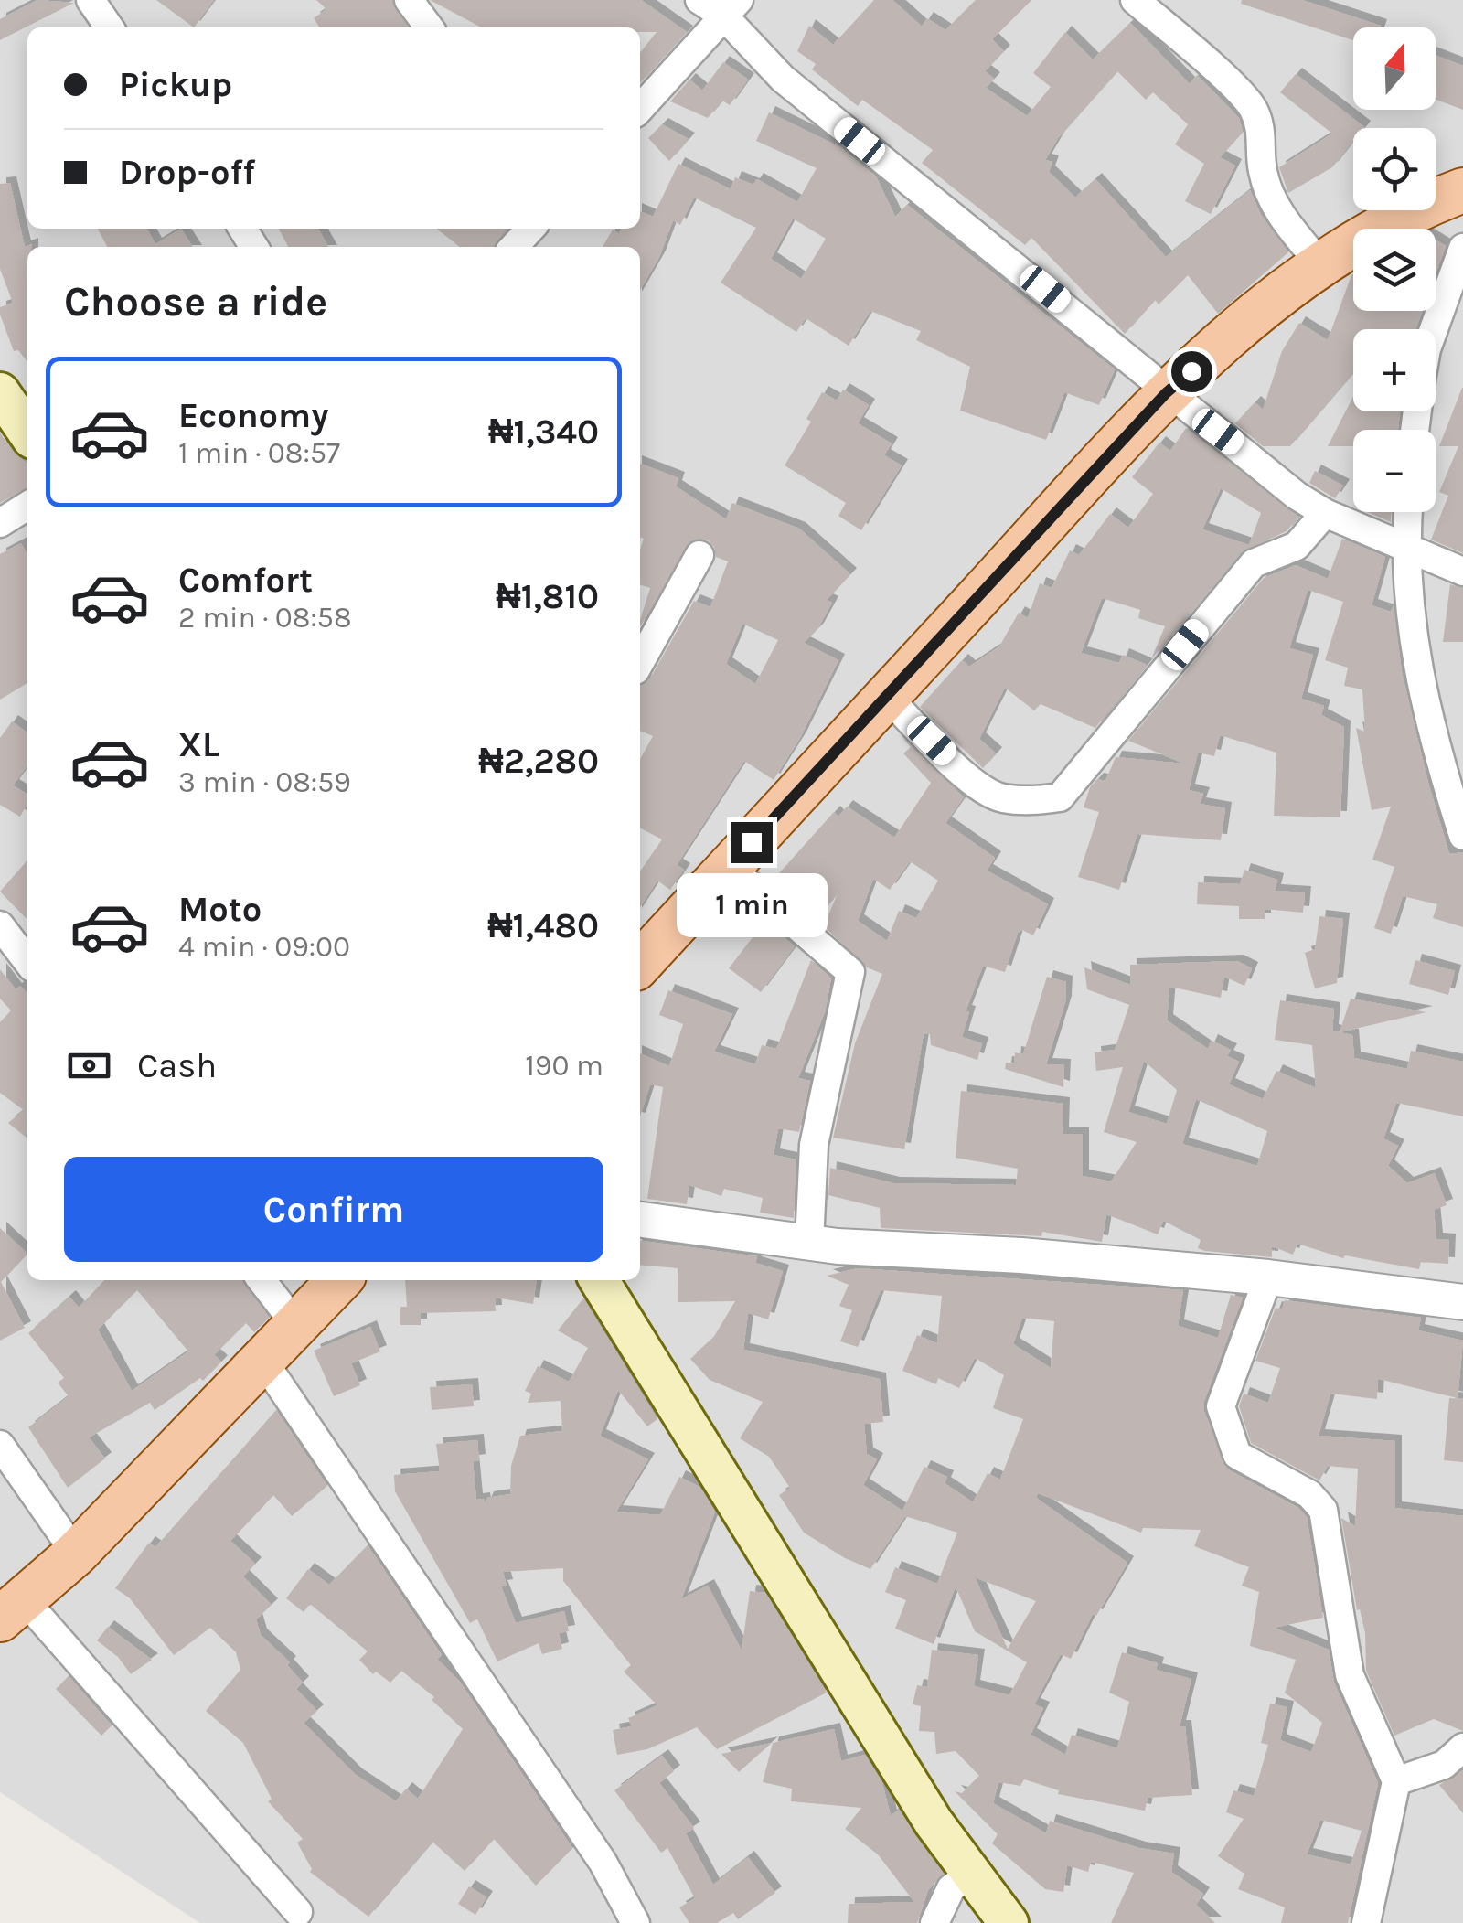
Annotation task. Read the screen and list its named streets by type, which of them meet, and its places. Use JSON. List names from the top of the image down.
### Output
{
  "north": "top",
  "page": {
    "map_buttons": ["+", "−"],
    "banner": ["Pickup", "Drop-off"],
    "heading": "Choose a ride",
    "list": [
      {
        "name": "Economy",
        "note": "1 min · 08:57",
        "value": "₦1,340"
      },
      {
        "name": "Comfort",
        "note": "2 min · 08:58",
        "value": "₦1,810"
      },
      {
        "name": "XL",
        "note": "3 min · 08:59",
        "value": "₦2,280"
      },
      {
        "name": "Moto",
        "note": "4 min · 09:00",
        "value": "₦1,480"
      }
    ],
    "bubble": "1 min",
    "pay": ["Cash", "190 m"],
    "buttons": "Confirm"
  }
}
